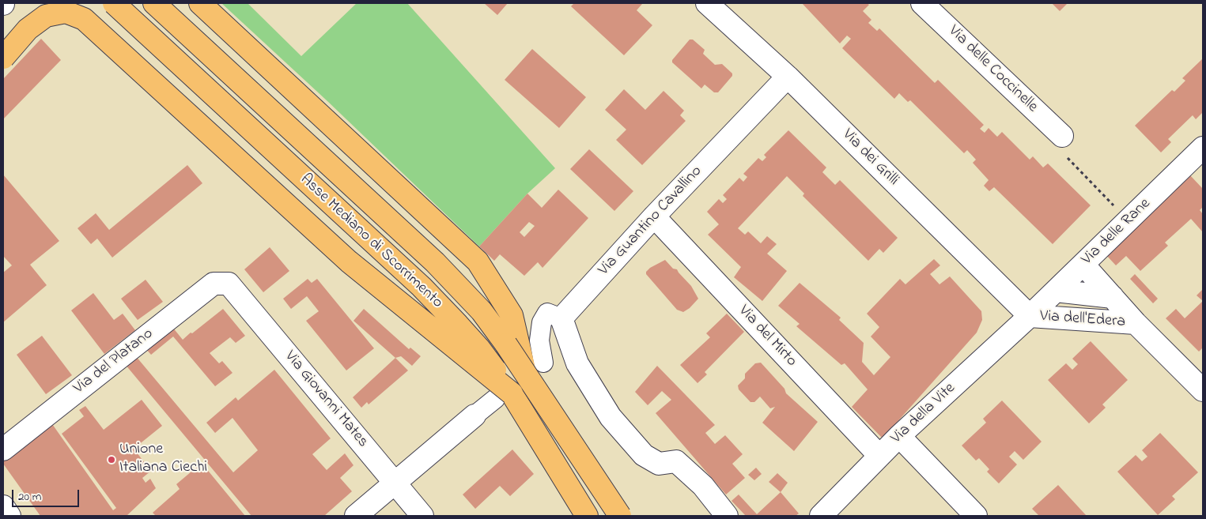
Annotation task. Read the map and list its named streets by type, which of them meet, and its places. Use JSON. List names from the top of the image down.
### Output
{
  "streets": {
    "highway": ["Asse Mediano di Scorrimento"],
    "street": [
      "Via delle Coccinelle",
      "Via dei Grilli",
      "Via Guantino Cavallino",
      "Via delle Rane",
      "Via dell'Edera",
      "Via del Mirto",
      "Via del Platano",
      "Via Giovanni Mates",
      "Via della Vite"
    ]
  },
  "crossings": [
    ["Via dei Grilli", "Via Guantino Cavallino"],
    ["Via dei Grilli", "Via delle Rane"],
    ["Via dei Grilli", "Via dell'Edera"],
    ["Via dei Grilli", "Via della Vite"],
    ["Via Guantino Cavallino", "Via del Mirto"],
    ["Via delle Rane", "Via dell'Edera"],
    ["Via delle Rane", "Via della Vite"],
    ["Via dell'Edera", "Via della Vite"],
    ["Via del Mirto", "Via della Vite"],
    ["Via del Platano", "Via Giovanni Mates"]
  ],
  "places": ["Unione Italiana Ciechi"],
  "scale_bar": "20 m"
}
